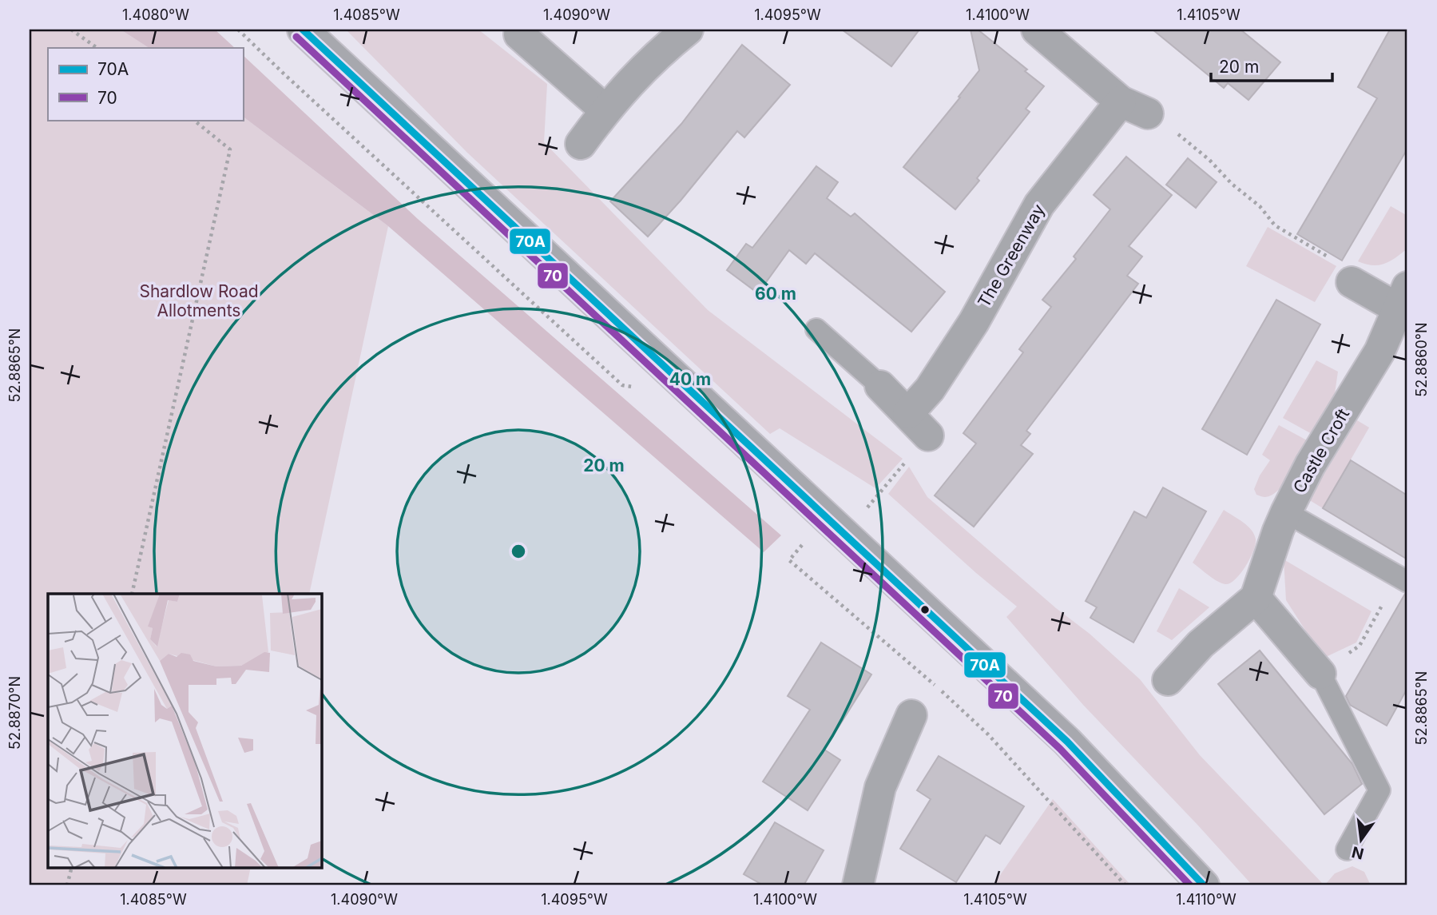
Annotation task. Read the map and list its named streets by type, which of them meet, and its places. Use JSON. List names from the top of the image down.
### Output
{
  "streets": {
    "street": ["The Greenway", "Castle Croft"]
  },
  "parks": ["Shardlow Road Allotments"],
  "lines": ["transit line 70A", "transit line 70"],
  "legend": ["70A", "70"],
  "scale_bar": "20 m",
  "north": "bottom",
  "coordinates": [
    "1.4080°W",
    "1.4085°W",
    "1.4090°W",
    "1.4095°W",
    "1.4100°W",
    "1.4105°W",
    "52.8860°N",
    "52.8865°N",
    "52.8870°N",
    "1.4110°W"
  ],
  "rings": ["60 m", "40 m", "20 m"]
}
